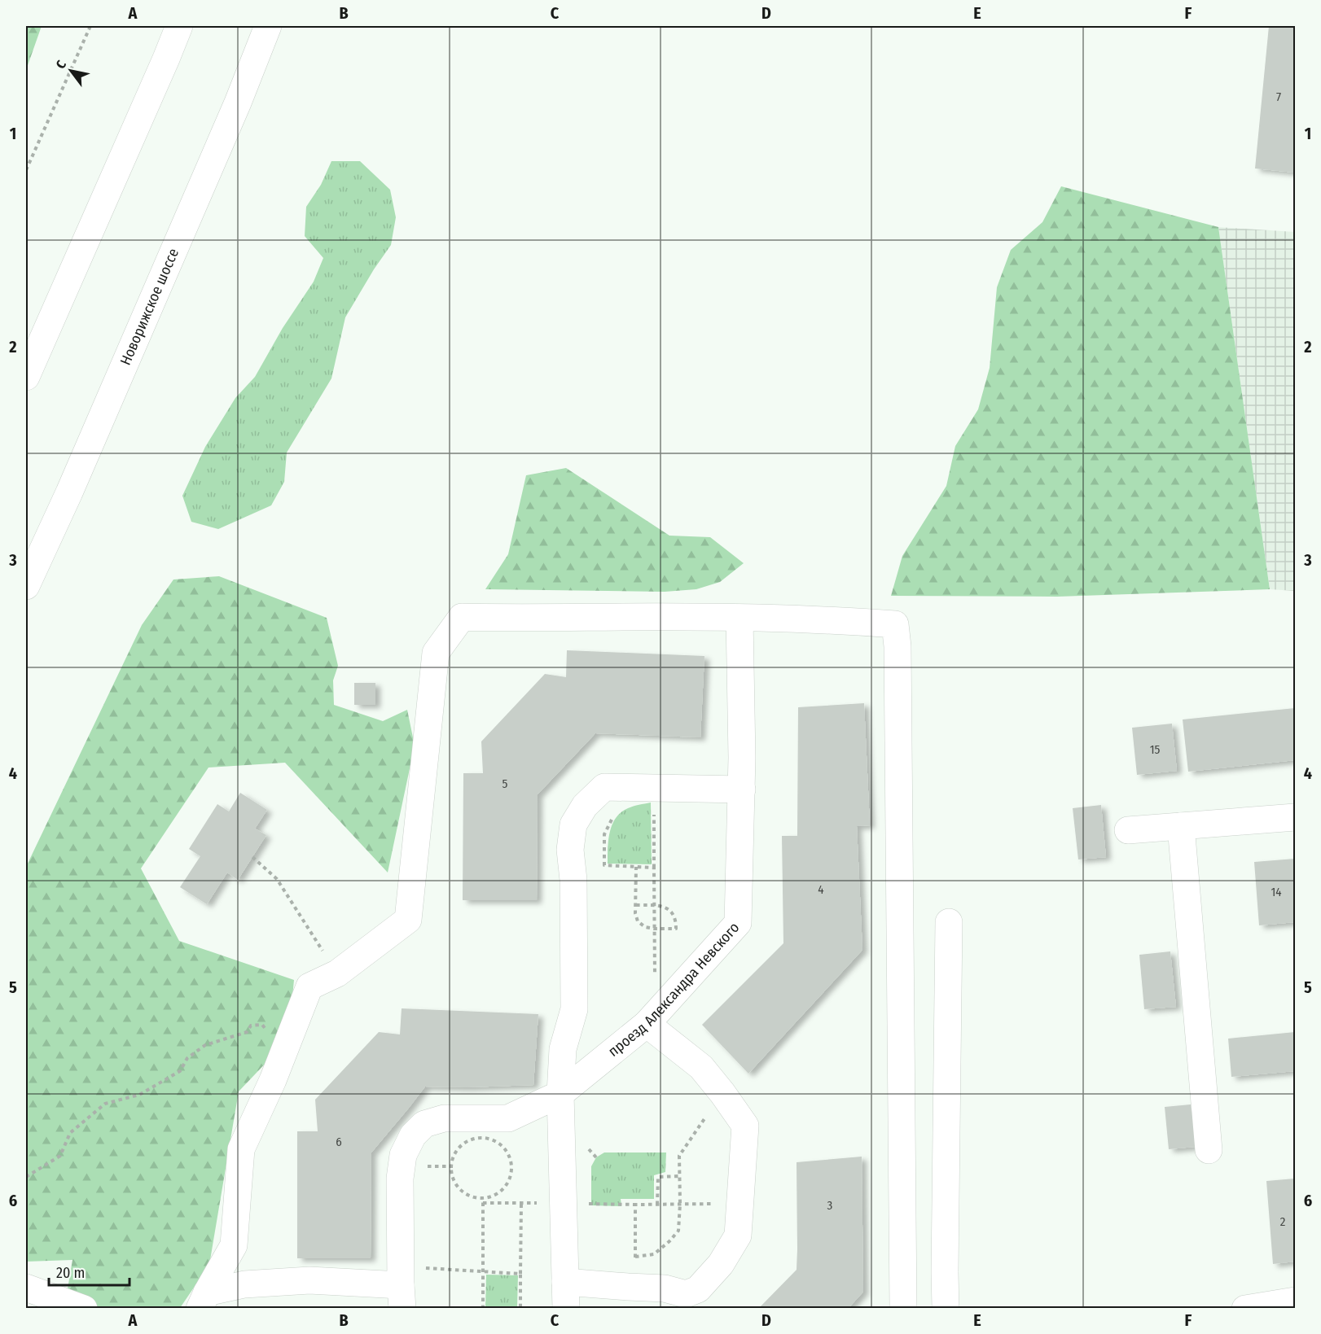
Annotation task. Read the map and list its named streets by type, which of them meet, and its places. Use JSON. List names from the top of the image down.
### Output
{
  "streets": {
    "main road": ["Новорижское шоссе", "проезд Александра Невского"]
  },
  "house_numbers": [
    "7",
    "15",
    "5",
    "4",
    "14",
    "6",
    "3",
    "2"
  ],
  "scale_bar": "20 m",
  "north": "top left",
  "grid": {
    "columns": [
      "A",
      "B",
      "C",
      "D",
      "E",
      "F"
    ],
    "rows": [
      "1",
      "2",
      "3",
      "4",
      "5",
      "6"
    ]
  }
}
